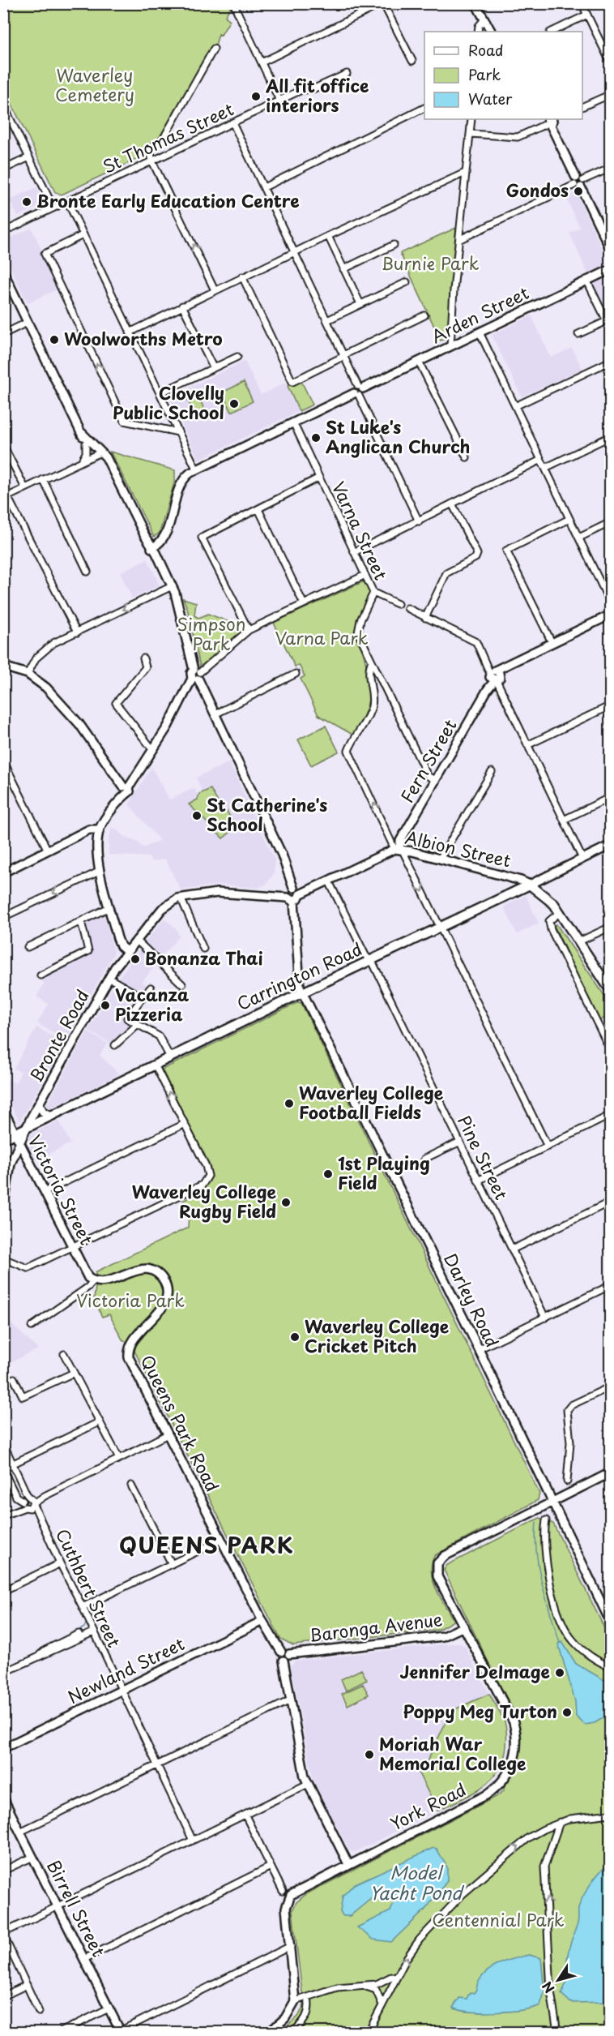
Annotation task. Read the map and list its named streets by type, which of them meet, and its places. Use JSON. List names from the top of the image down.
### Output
{
  "streets": {
    "main road": [
      "Arden Street",
      "Fern Street",
      "Albion Street",
      "Carrington Road",
      "Bronte Road",
      "Victoria Street",
      "Darley Road",
      "Queens Park Road",
      "Baronga Avenue",
      "Newland Street",
      "York Road",
      "Birrell Street"
    ],
    "street": [
      "St Thomas Street",
      "Varna Street",
      "Pine Street",
      "Cuthbert Street"
    ]
  },
  "crossings": [
    ["Varna Street", "Fern Street"],
    ["Fern Street", "Albion Street"],
    ["Albion Street", "Carrington Road"],
    ["Albion Street", "Pine Street"],
    ["Carrington Road", "Bronte Road"],
    ["Carrington Road", "Pine Street"],
    ["Carrington Road", "Victoria Street"],
    ["Carrington Road", "Darley Road"],
    ["Victoria Street", "Queens Park Road"],
    ["Darley Road", "York Road"],
    ["Queens Park Road", "Baronga Avenue"],
    ["Queens Park Road", "Newland Street"],
    ["Cuthbert Street", "Newland Street"],
    ["Baronga Avenue", "York Road"]
  ],
  "districts": ["QUEENS PARK"],
  "water": ["Model Yacht Pond"],
  "parks": [
    "Waverley Cemetery",
    "Burnie Park",
    "Simpson Park",
    "Varna Park",
    "Victoria Park",
    "Centennial Park"
  ],
  "places": [
    "All fit office interiors",
    "Gondos",
    "Bronte Early Education Centre",
    "Woolworths Metro",
    "Clovelly Public School",
    "St Luke's Anglican Church",
    "St Catherine's School",
    "Bonanza Thai",
    "Vacanza Pizzeria",
    "Waverley College Football Fields",
    "1st Playing Field",
    "Waverley College Rugby Field",
    "Waverley College Cricket Pitch",
    "Jennifer DeImage",
    "Poppy Meg Turton",
    "Moriah War Memorial College"
  ],
  "legend": ["Road", "Park", "Water"],
  "north": "bottom left"
}
